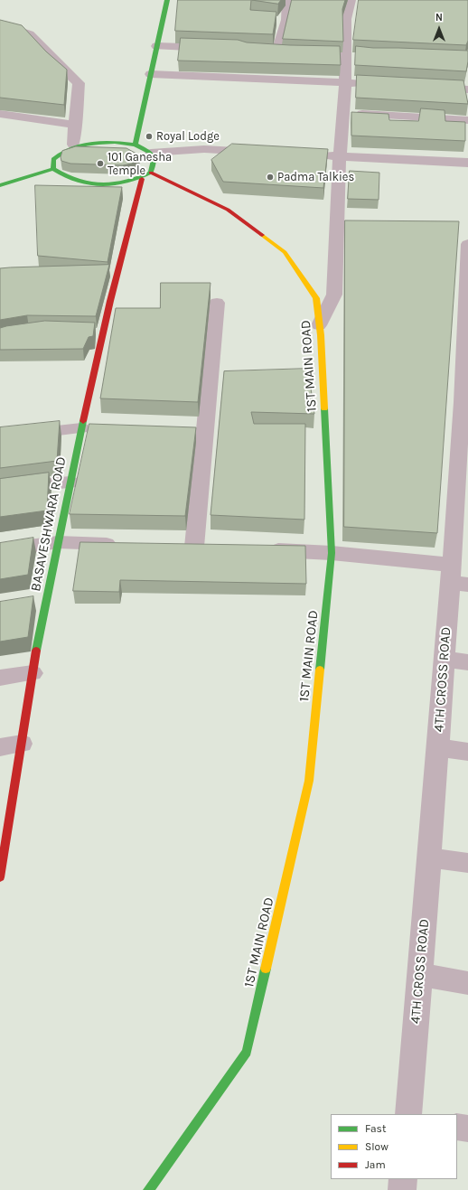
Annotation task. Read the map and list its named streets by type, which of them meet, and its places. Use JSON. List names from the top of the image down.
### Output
{
  "streets": {
    "street": ["1ST MAIN ROAD", "BASAVESHWARA ROAD", "4TH CROSS ROAD"]
  },
  "places": ["Royal Lodge", "101 Ganesha Temple", "Padma Talkies"],
  "legend": ["Fast", "Slow", "Jam"],
  "north": "top"
}
